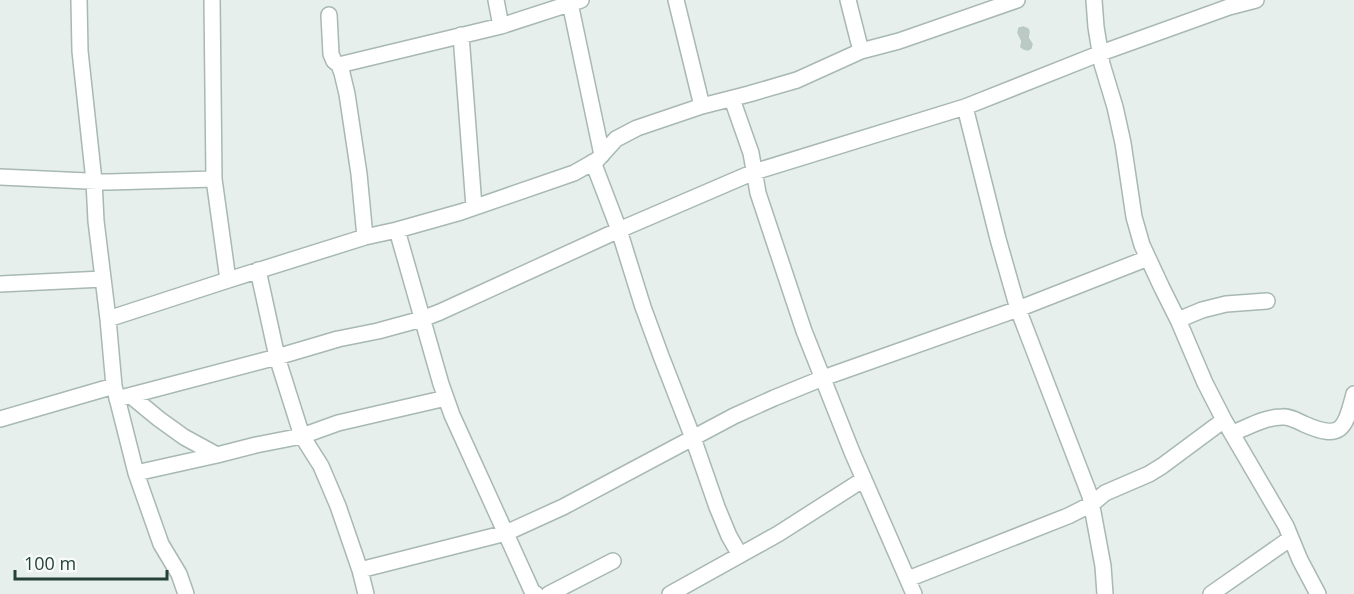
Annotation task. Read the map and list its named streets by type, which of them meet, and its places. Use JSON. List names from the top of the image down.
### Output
{
  "scale_bar": "100 m"
}
